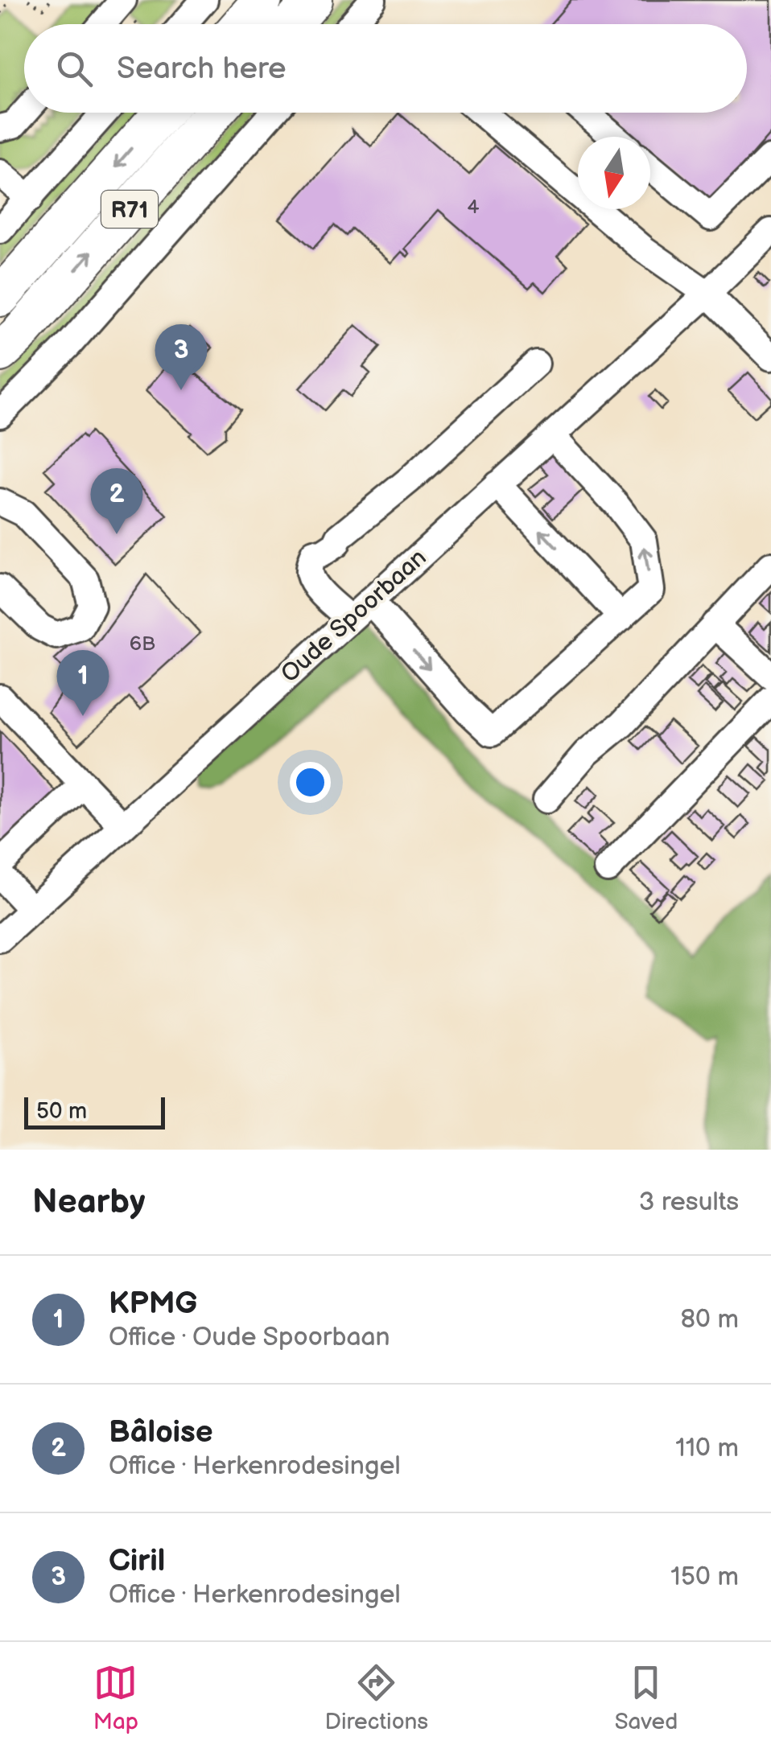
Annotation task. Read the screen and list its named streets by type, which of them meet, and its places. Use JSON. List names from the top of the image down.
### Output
{
  "streets": {
    "highway": ["R71"],
    "street": ["Oude Spoorbaan"]
  },
  "house_numbers": ["4", "6B"],
  "scale_bar": "50 m",
  "north": "bottom",
  "page": {
    "search": "Search here",
    "pins": ["3", "2", "1"],
    "scale": "50 m",
    "heading": ["Nearby", "3 results"],
    "list": [
      {
        "mark": "1",
        "name": "KPMG",
        "note": "Office · Oude Spoorbaan",
        "value": "80 m"
      },
      {
        "mark": "2",
        "name": "Bâloise",
        "note": "Office · Herkenrodesingel",
        "value": "110 m"
      },
      {
        "mark": "3",
        "name": "Ciril",
        "note": "Office · Herkenrodesingel",
        "value": "150 m"
      }
    ],
    "nav": ["Map", "Directions", "Saved"]
  }
}
